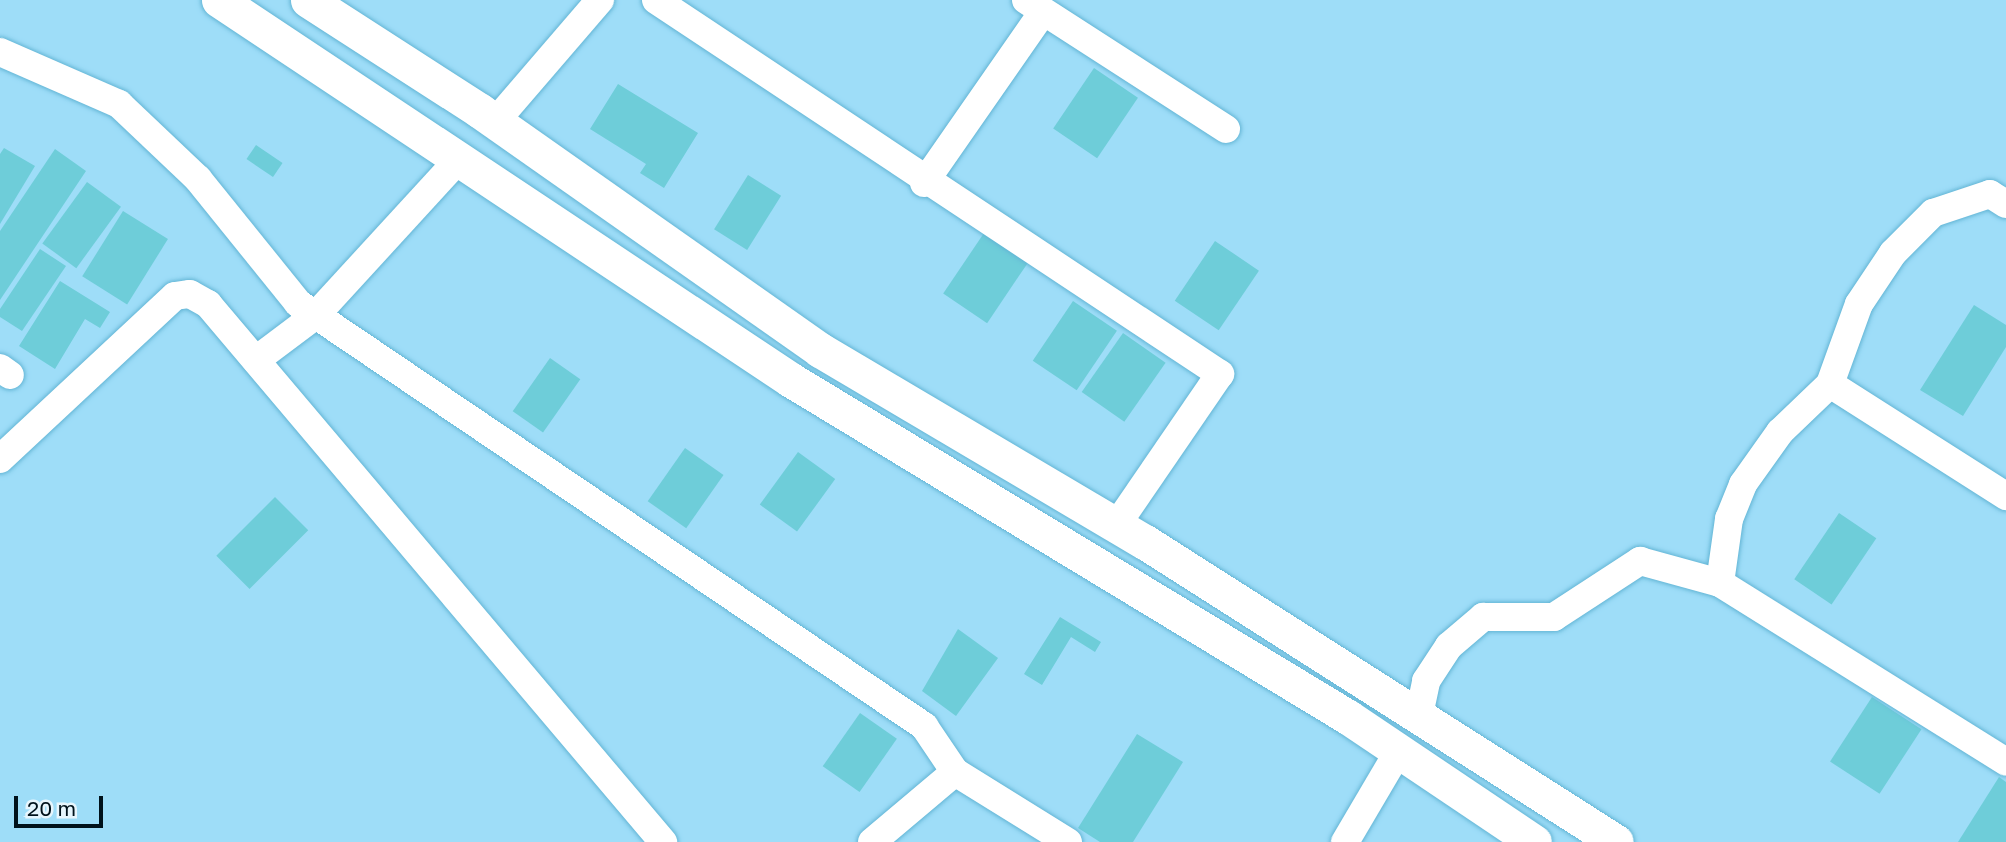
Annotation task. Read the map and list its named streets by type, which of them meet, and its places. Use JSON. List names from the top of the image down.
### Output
{
  "scale_bar": "20 m"
}
